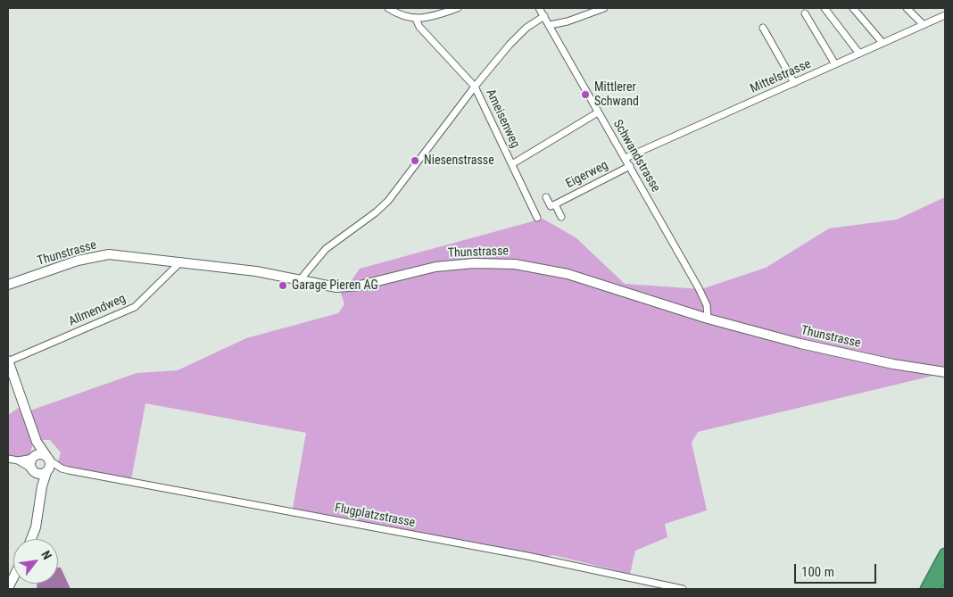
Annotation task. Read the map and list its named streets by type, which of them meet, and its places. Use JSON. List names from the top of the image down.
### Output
{
  "streets": {
    "street": [
      "Mittelstrasse",
      "Ameisenweg",
      "Schwandstrasse",
      "Eigerweg",
      "Thunstrasse",
      "Allmendweg",
      "Flugplatzstrasse"
    ]
  },
  "crossings": [
    ["Mittelstrasse", "Schwandstrasse"],
    ["Schwandstrasse", "Eigerweg"],
    ["Schwandstrasse", "Thunstrasse"],
    ["Thunstrasse", "Allmendweg"]
  ],
  "places": ["Mittlerer Schwand", "Niesenstrasse", "Garage Pieren AG"],
  "scale_bar": "100 m",
  "north": "top right"
}
